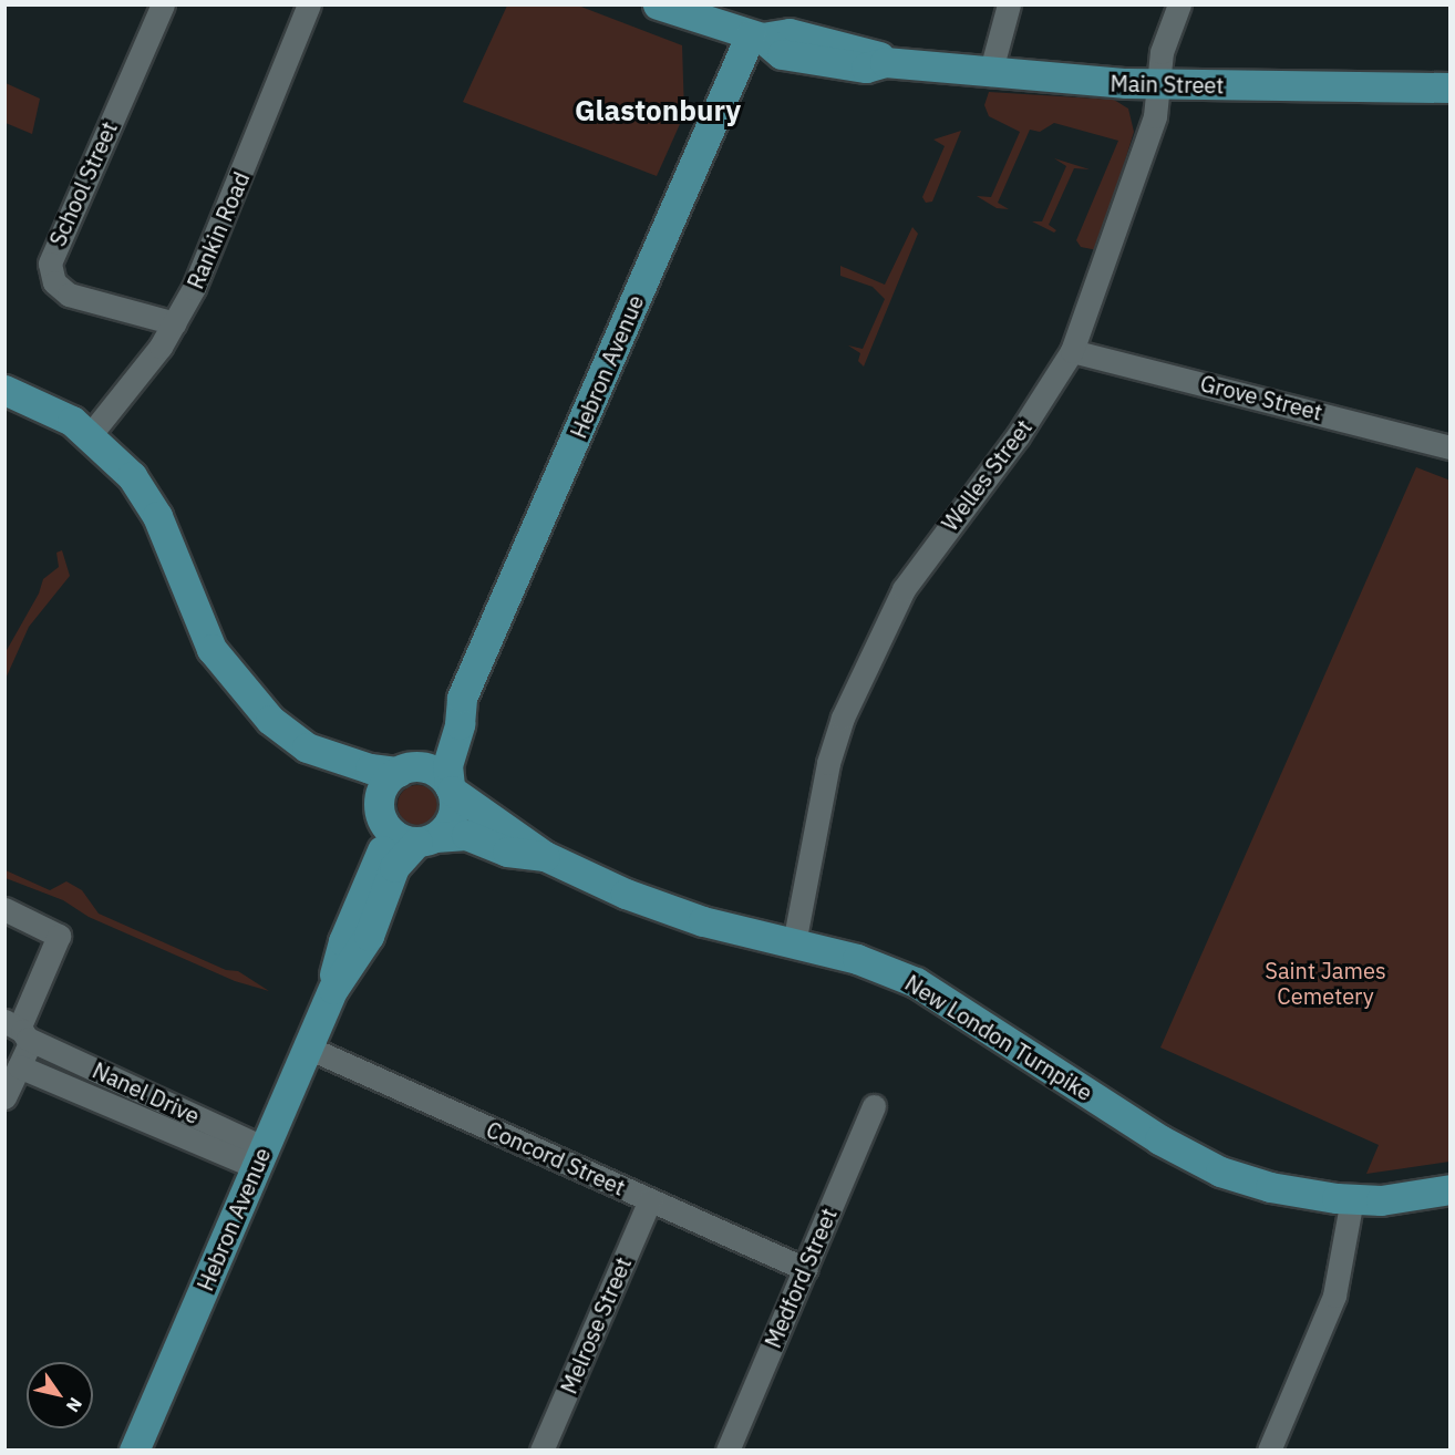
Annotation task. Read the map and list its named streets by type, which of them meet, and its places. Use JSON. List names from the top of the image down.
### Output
{
  "streets": {
    "main road": ["Main Street", "Hebron Avenue", "New London Turnpike"],
    "street": [
      "School Street",
      "Rankin Road",
      "Grove Street",
      "Welles Street",
      "Nanel Drive",
      "Concord Street",
      "Medford Street",
      "Melrose Street"
    ]
  },
  "crossings": [
    ["Main Street", "Hebron Avenue"],
    ["Main Street", "Welles Street"],
    ["School Street", "Rankin Road"],
    ["Hebron Avenue", "New London Turnpike"],
    ["Hebron Avenue", "Nanel Drive"],
    ["Hebron Avenue", "Concord Street"],
    ["Grove Street", "Welles Street"],
    ["Welles Street", "New London Turnpike"],
    ["Concord Street", "Medford Street"],
    ["Concord Street", "Melrose Street"]
  ],
  "districts": ["Glastonbury"],
  "parks": ["Saint James Cemetery"],
  "north": "bottom right"
}
